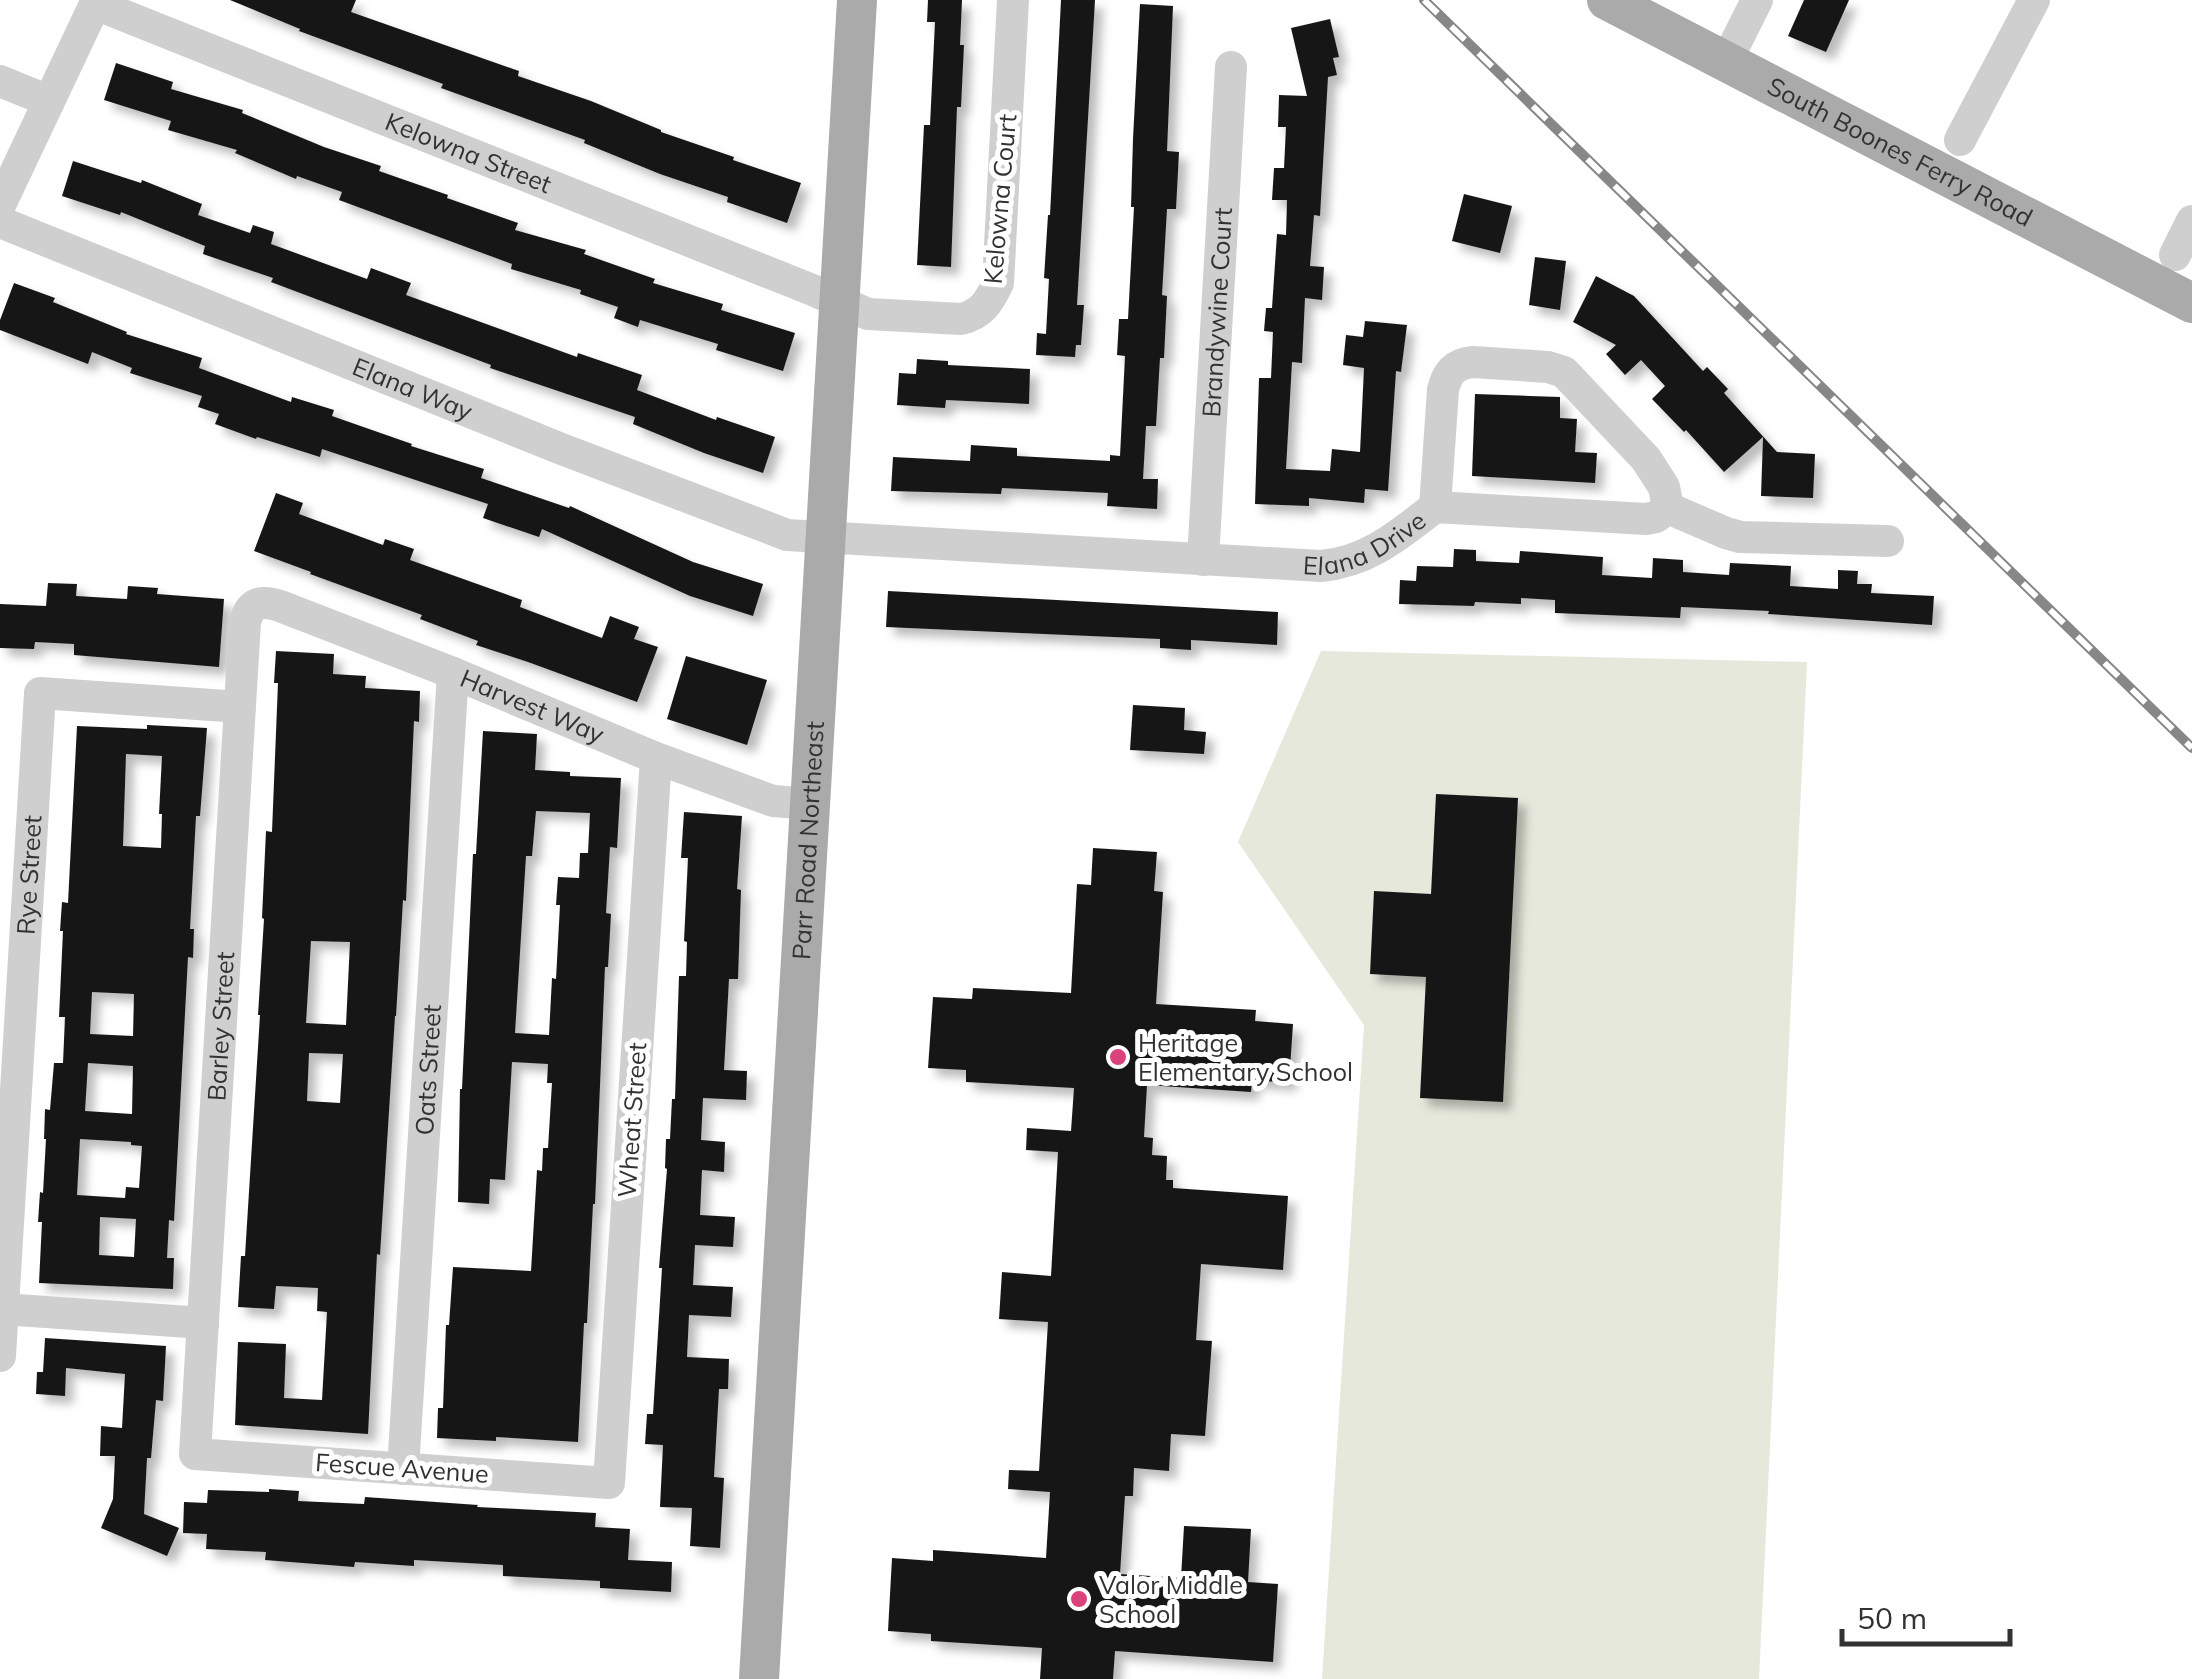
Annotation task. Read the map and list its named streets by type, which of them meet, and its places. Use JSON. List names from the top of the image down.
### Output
{
  "streets": {
    "main road": ["South Boones Ferry Road", "Parr Road Northeast"],
    "street": [
      "Kelowna Street",
      "Kelowna Court",
      "Brandywine Court",
      "Elana Way",
      "Elana Drive",
      "Harvest Way",
      "Rye Street",
      "Barley Street",
      "Oats Street",
      "Wheat Street",
      "Fescue Avenue"
    ]
  },
  "crossings": [
    ["Kelowna Street", "Kelowna Court"],
    ["Kelowna Street", "Parr Road Northeast"],
    ["Kelowna Court", "Parr Road Northeast"],
    ["Brandywine Court", "Elana Drive"],
    ["Elana Way", "Elana Drive"],
    ["Elana Way", "Parr Road Northeast"],
    ["Elana Drive", "Parr Road Northeast"],
    ["Harvest Way", "Parr Road Northeast"],
    ["Harvest Way", "Barley Street"],
    ["Harvest Way", "Oats Street"],
    ["Harvest Way", "Wheat Street"],
    ["Rye Street", "Barley Street"],
    ["Barley Street", "Fescue Avenue"],
    ["Oats Street", "Fescue Avenue"],
    ["Wheat Street", "Fescue Avenue"]
  ],
  "places": ["Heritage Elementary School", "Valor Middle School"],
  "scale_bar": "50 m"
}
